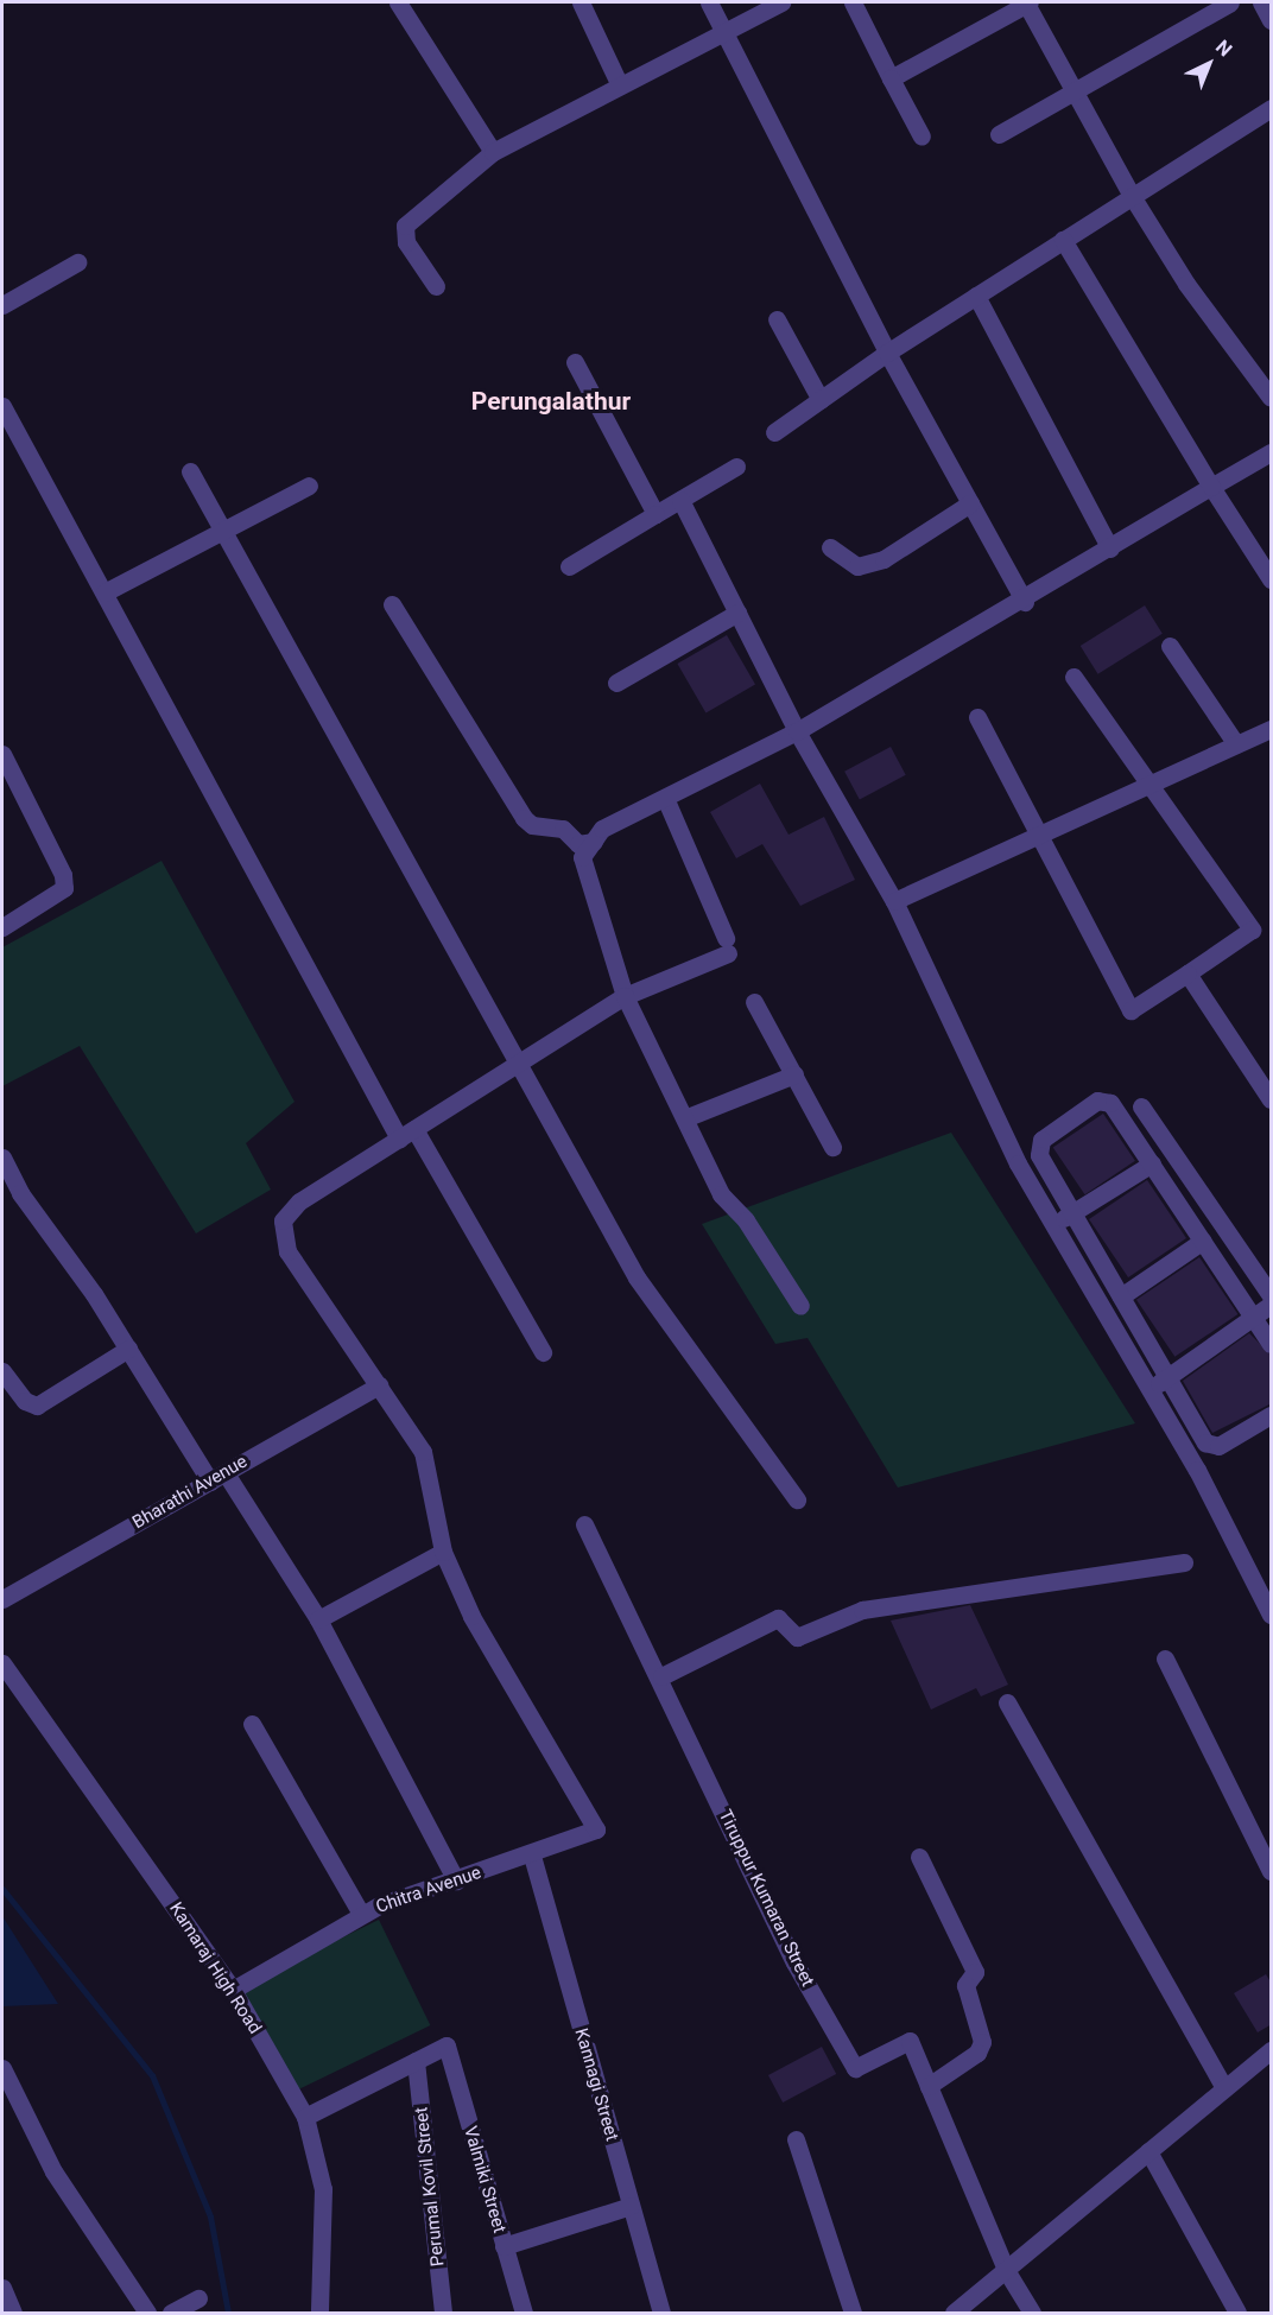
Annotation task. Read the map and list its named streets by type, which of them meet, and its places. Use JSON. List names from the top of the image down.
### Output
{
  "streets": {
    "street": [
      "Bharathi Avenue",
      "Chitra Avenue",
      "Tiruppur Kumaran Street",
      "Kamaraj High Road",
      "Kannagi Street",
      "Valmiki Street",
      "Perumal Kovil Street"
    ]
  },
  "crossings": [
    ["Chitra Avenue", "Kamaraj High Road"],
    ["Chitra Avenue", "Kannagi Street"],
    ["Valmiki Street", "Perumal Kovil Street"]
  ],
  "districts": ["Perungalathur"],
  "north": "top right"
}
